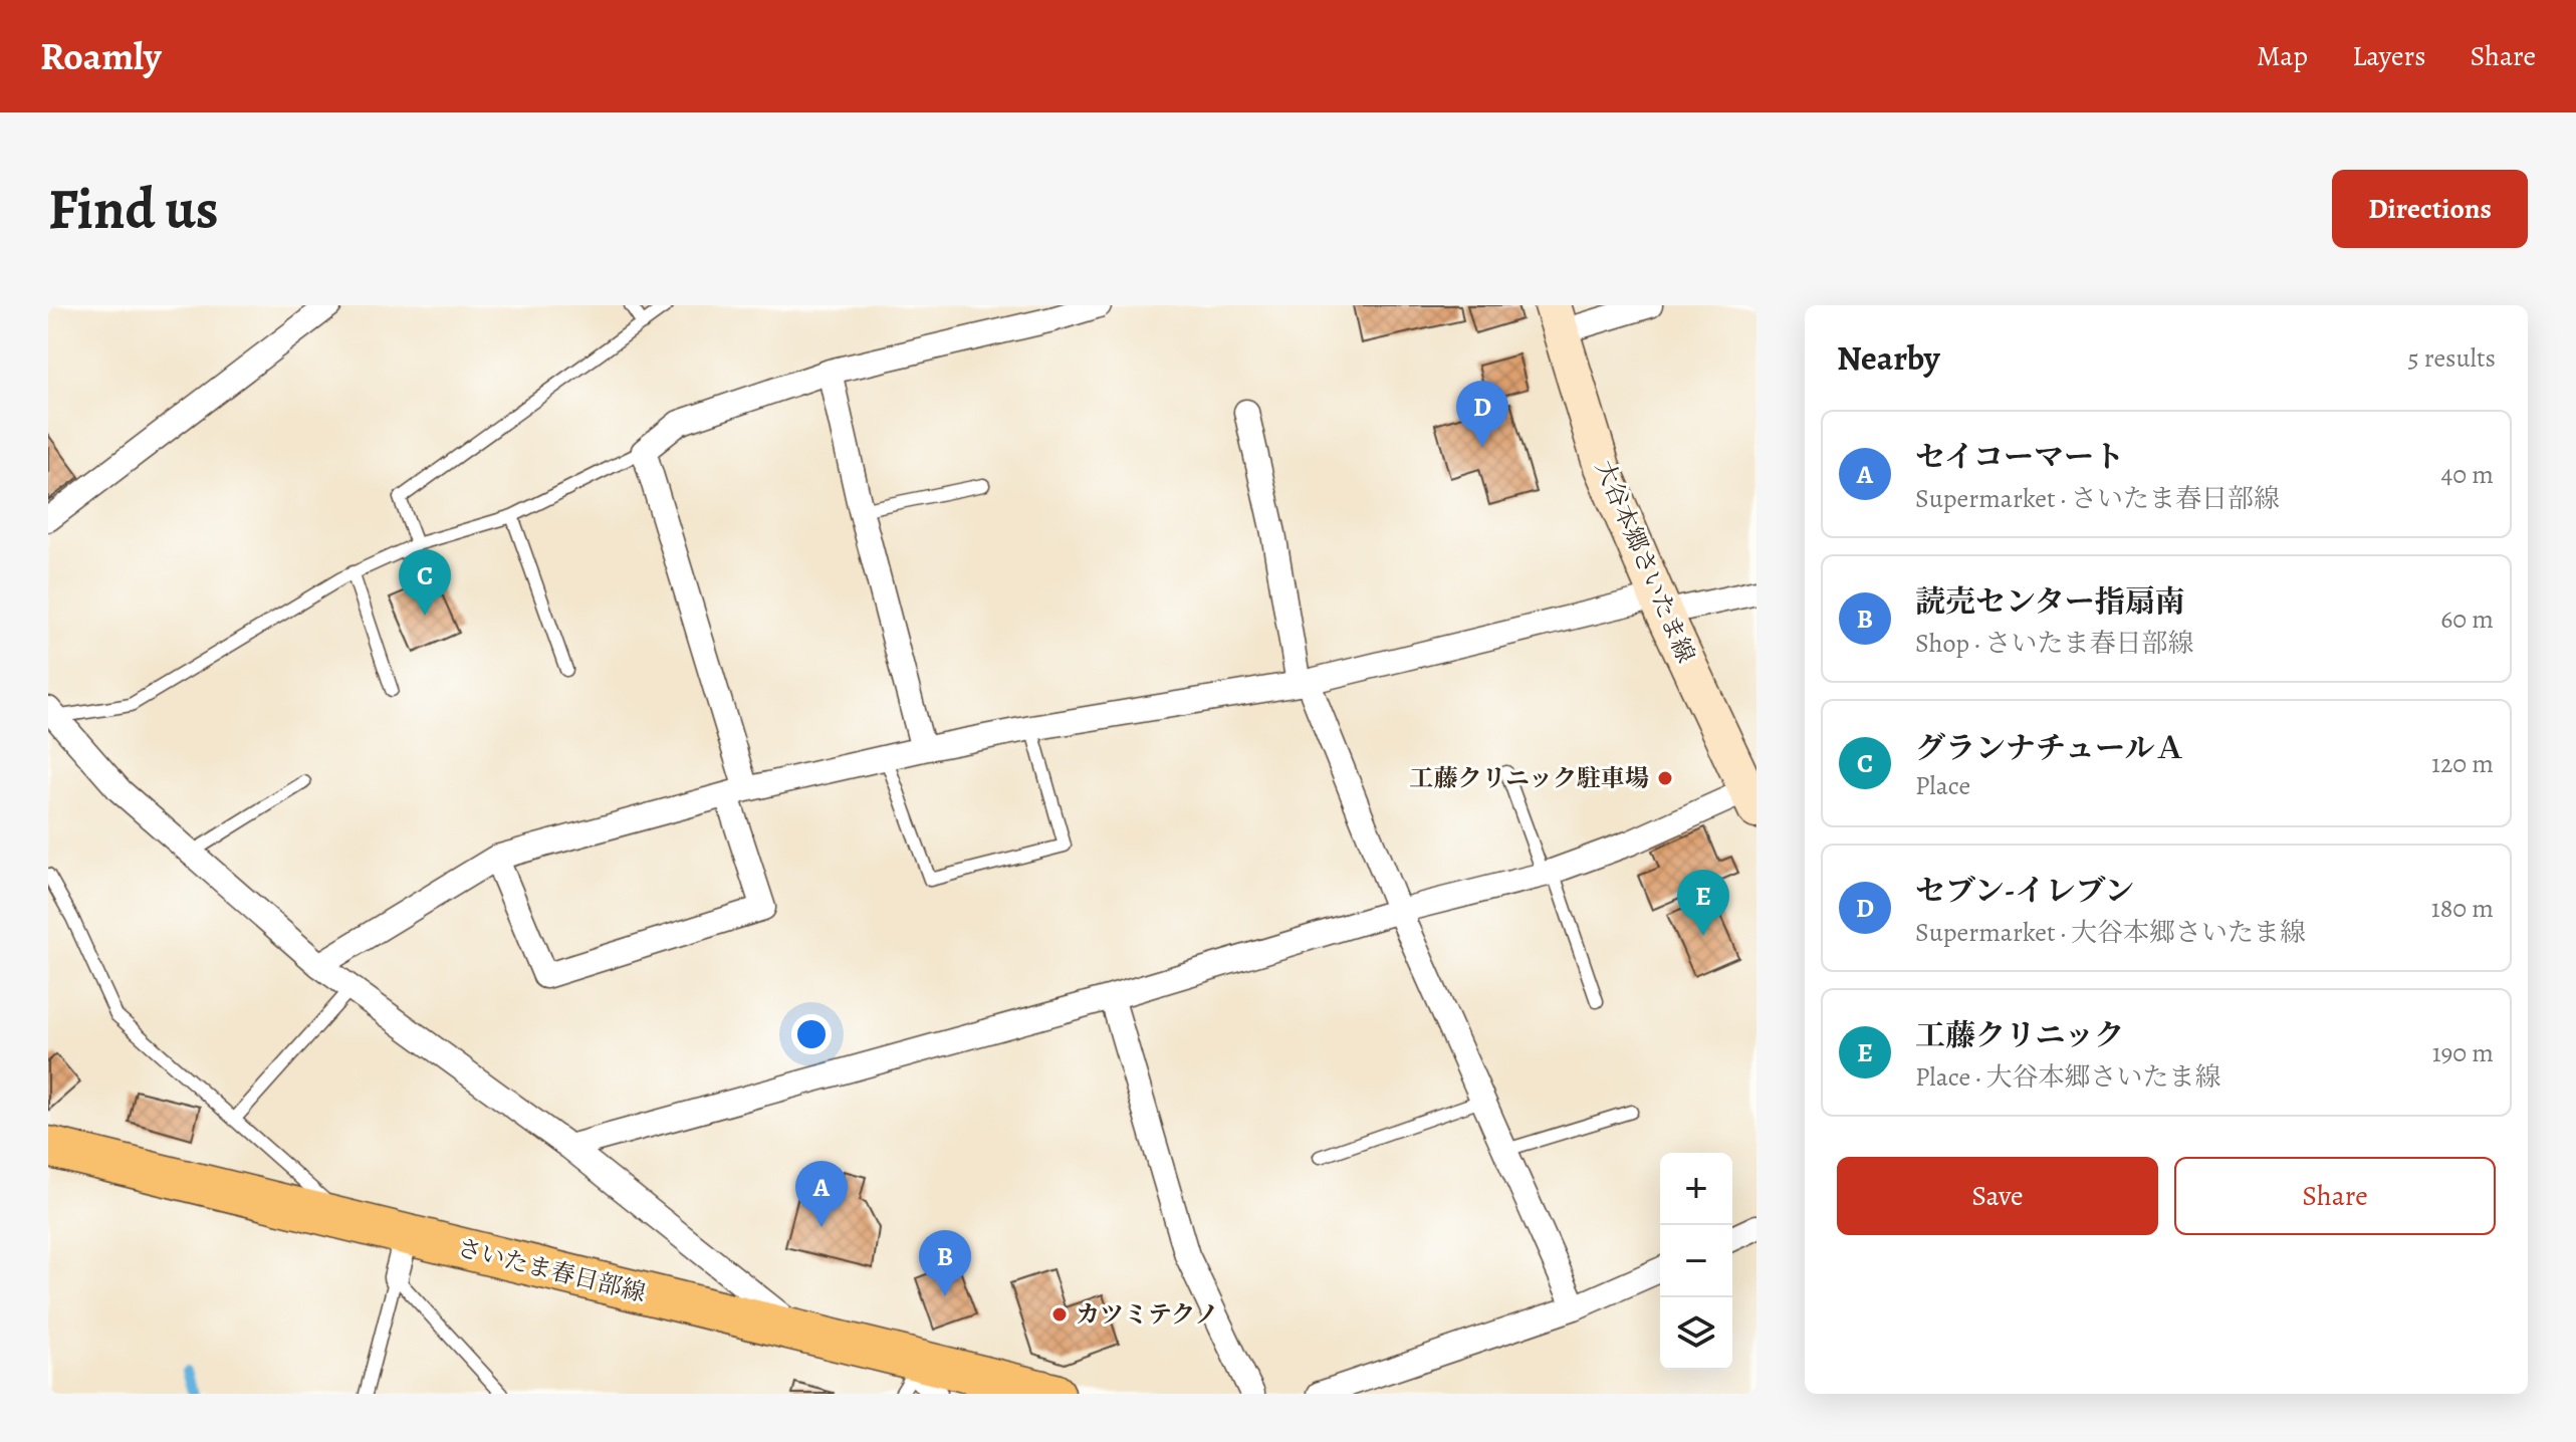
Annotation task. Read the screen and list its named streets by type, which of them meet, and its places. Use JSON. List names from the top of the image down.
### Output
{
  "streets": {
    "main road": ["大谷本郷さいたま線", "さいたま春日部線"]
  },
  "places": ["工藤クリニック駐車場", "カツミテクノ"],
  "page": {
    "header": "Roamly",
    "nav": ["Map", "Layers", "Share"],
    "buttons": [
      "Directions",
      ["Save", "Share"]
    ],
    "title": "Find us",
    "heading": ["Nearby", "5 results"],
    "pins": [
      "D",
      "C",
      "E",
      "A",
      "B"
    ],
    "list": [
      {
        "mark": "A",
        "name": "セイコーマート",
        "note": "Supermarket · さいたま春日部線",
        "value": "40 m"
      },
      {
        "mark": "B",
        "name": "読売センター指扇南",
        "note": "Shop · さいたま春日部線",
        "value": "60 m"
      },
      {
        "mark": "C",
        "name": "グランナチュールＡ",
        "note": "Place",
        "value": "120 m"
      },
      {
        "mark": "D",
        "name": "セブン-イレブン",
        "note": "Supermarket · 大谷本郷さいたま線",
        "value": "180 m"
      },
      {
        "mark": "E",
        "name": "工藤クリニック",
        "note": "Place · 大谷本郷さいたま線",
        "value": "190 m"
      }
    ],
    "map_buttons": ["+", "−"]
  }
}
